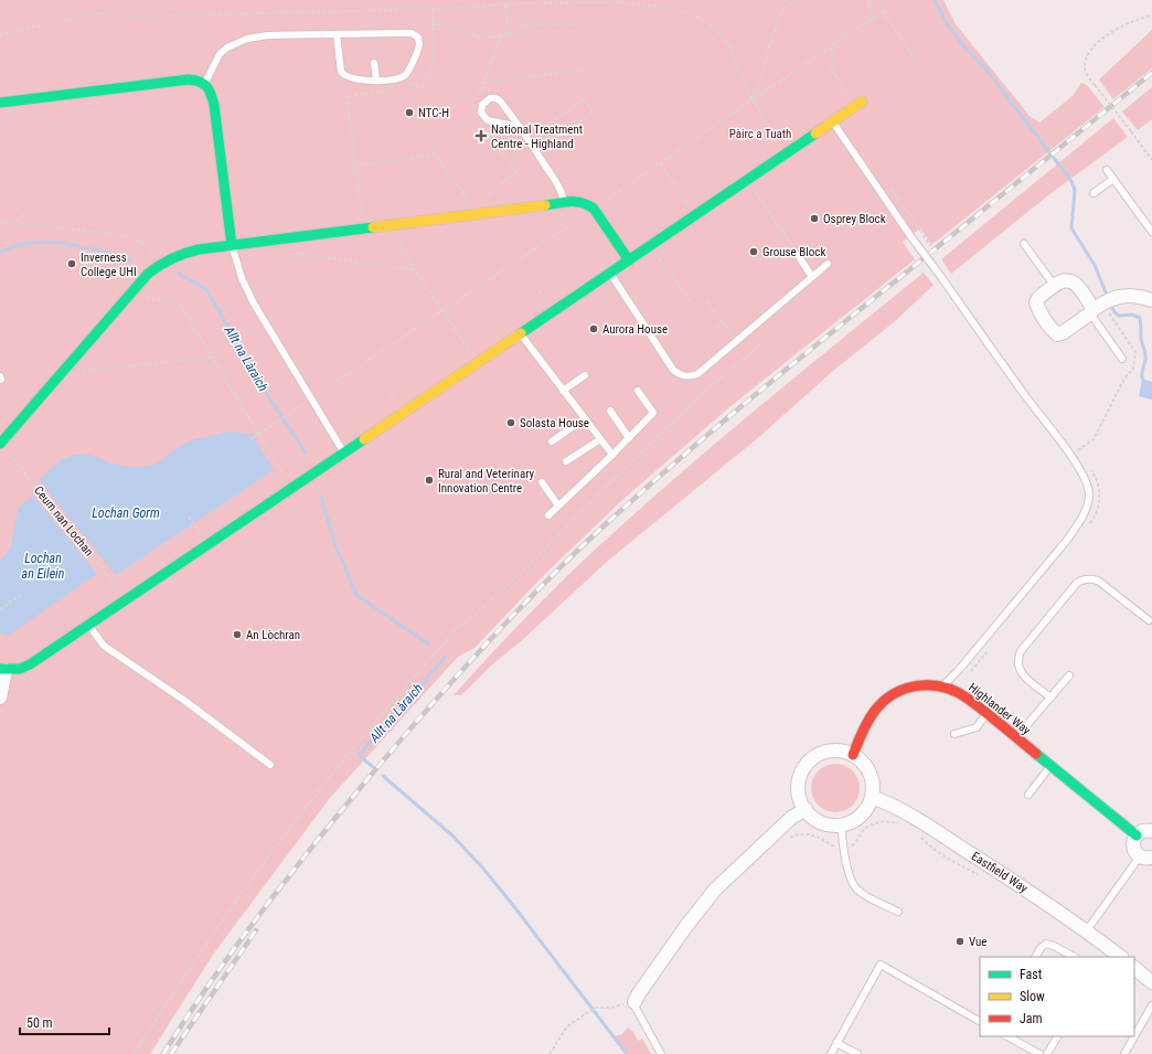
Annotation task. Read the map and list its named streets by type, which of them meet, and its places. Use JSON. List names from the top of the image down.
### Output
{
  "streets": {
    "street": ["Highlander Way", "Eastfield Way"],
    "path": ["Ceum nan Lochan"]
  },
  "crossings": [
    ["Highlander Way", "Eastfield Way"]
  ],
  "water": ["Allt na Làraich", "Lochan Gorm", "Lochan an Eilein"],
  "parks": ["Pàirc a Tuath"],
  "places": {
    "other": [
      "NTC-H",
      "Osprey Block",
      "Grouse Block",
      "Inverness College UHI",
      "Aurora House",
      "Solasta House",
      "Rural and Veterinary Innovation Centre",
      "An Lòchran",
      "Vue"
    ],
    "health": ["National Treatment Centre - Highland"]
  },
  "legend": ["Fast", "Slow", "Jam"],
  "scale_bar": "50 m"
}
